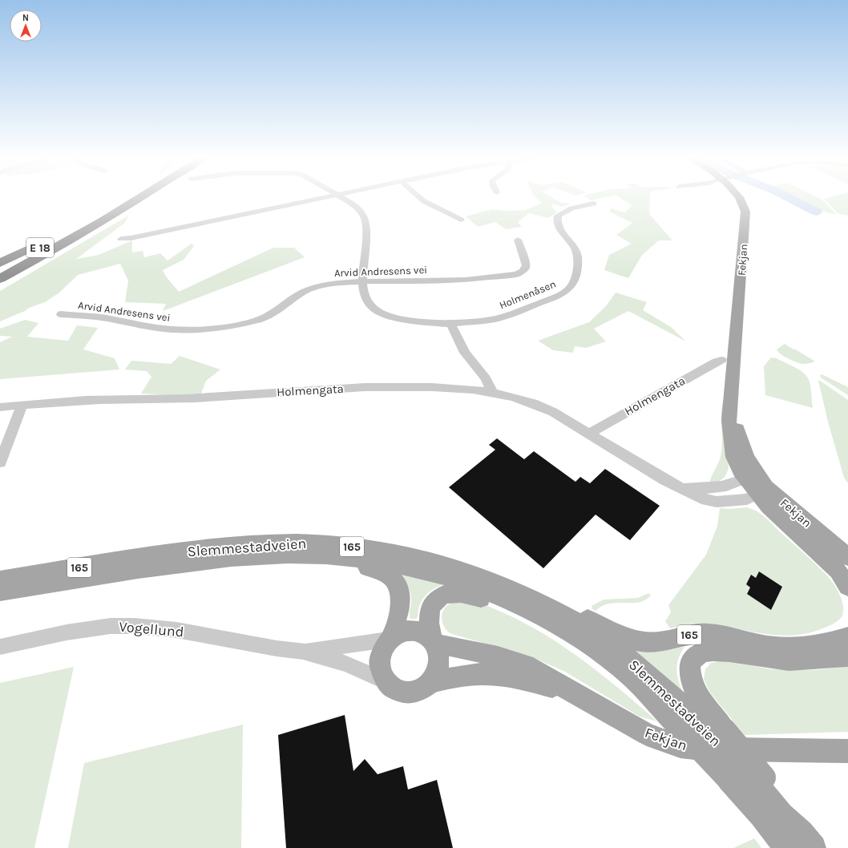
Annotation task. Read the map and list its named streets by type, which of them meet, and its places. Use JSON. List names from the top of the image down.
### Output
{
  "streets": {
    "highway": ["E 18"],
    "main road": ["Fekjan", "165", "Slemmestadveien"],
    "street": [
      "Arvid Andresens vei",
      "Holmenåsen",
      "Holmengata",
      "Vogellund"
    ]
  },
  "crossings": [
    ["Fekjan", "Holmengata"],
    ["Fekjan", "165"],
    ["Fekjan", "Vogellund"],
    ["165", "Slemmestadveien"],
    ["165", "Vogellund"]
  ],
  "north": "top"
}
